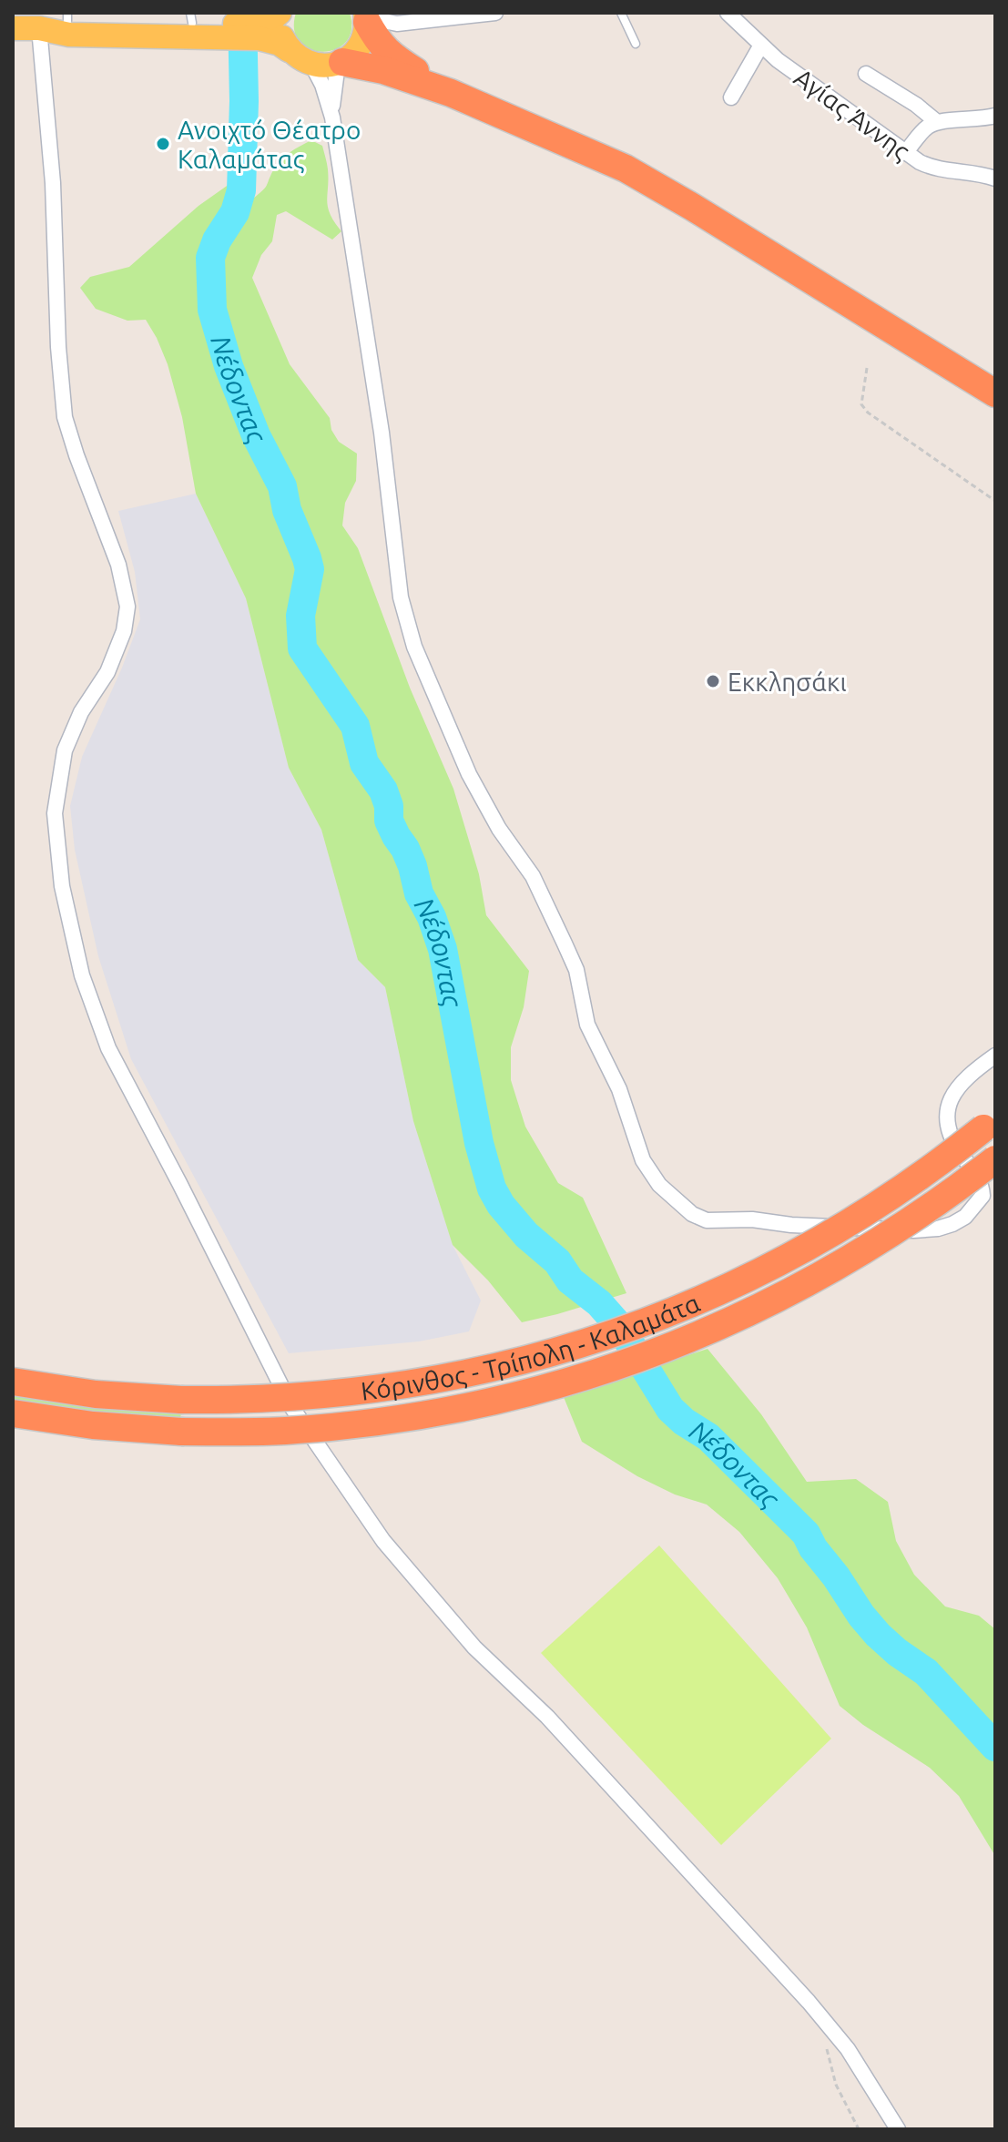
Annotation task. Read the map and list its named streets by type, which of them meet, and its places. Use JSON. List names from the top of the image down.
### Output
{
  "streets": {
    "highway": ["Κόρινθος - Τρίπολη - Καλαμάτα"],
    "street": ["Αγίας Άννης"]
  },
  "water": ["Νέδoντας"],
  "places": ["Ανοιχτό Θέατρο Καλαμάτας", "Εκκλησάκι"]
}
